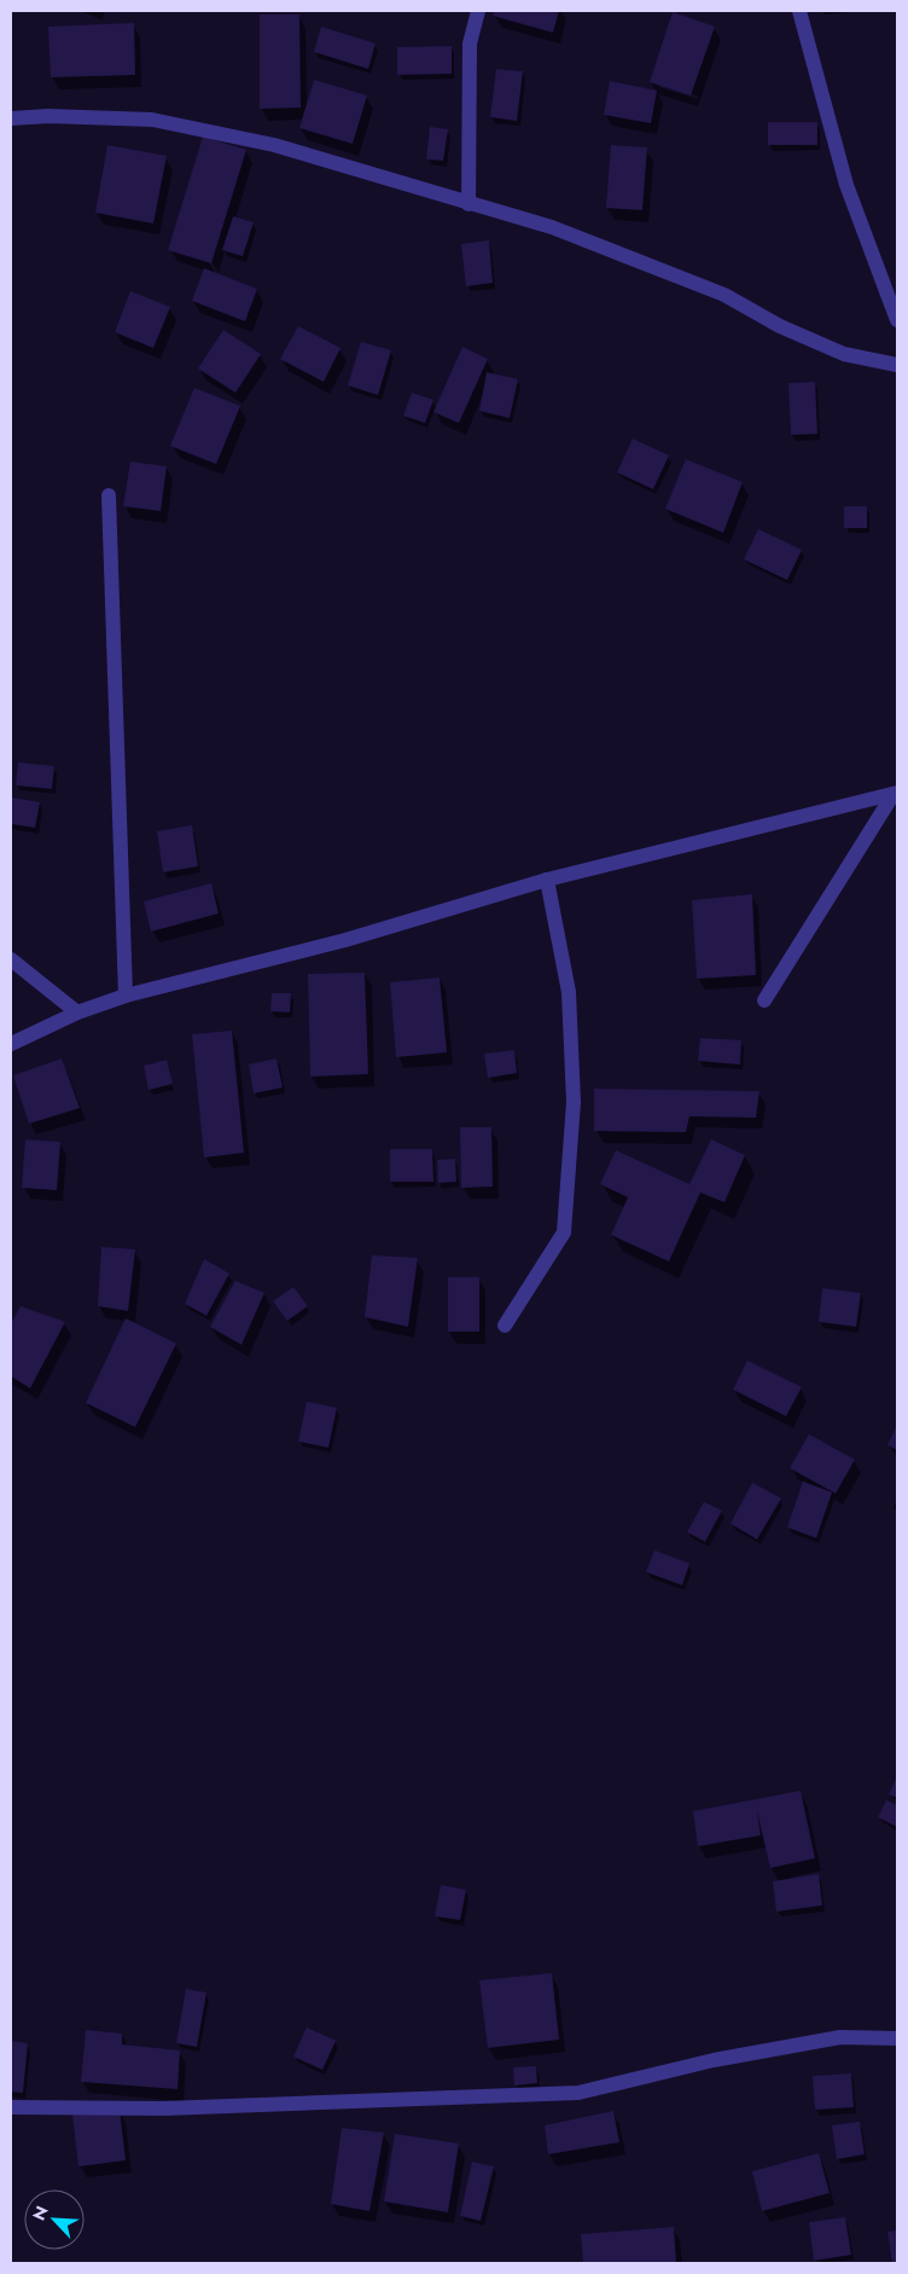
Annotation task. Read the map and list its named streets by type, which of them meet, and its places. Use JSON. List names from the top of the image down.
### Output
{
  "north": "top left"
}
